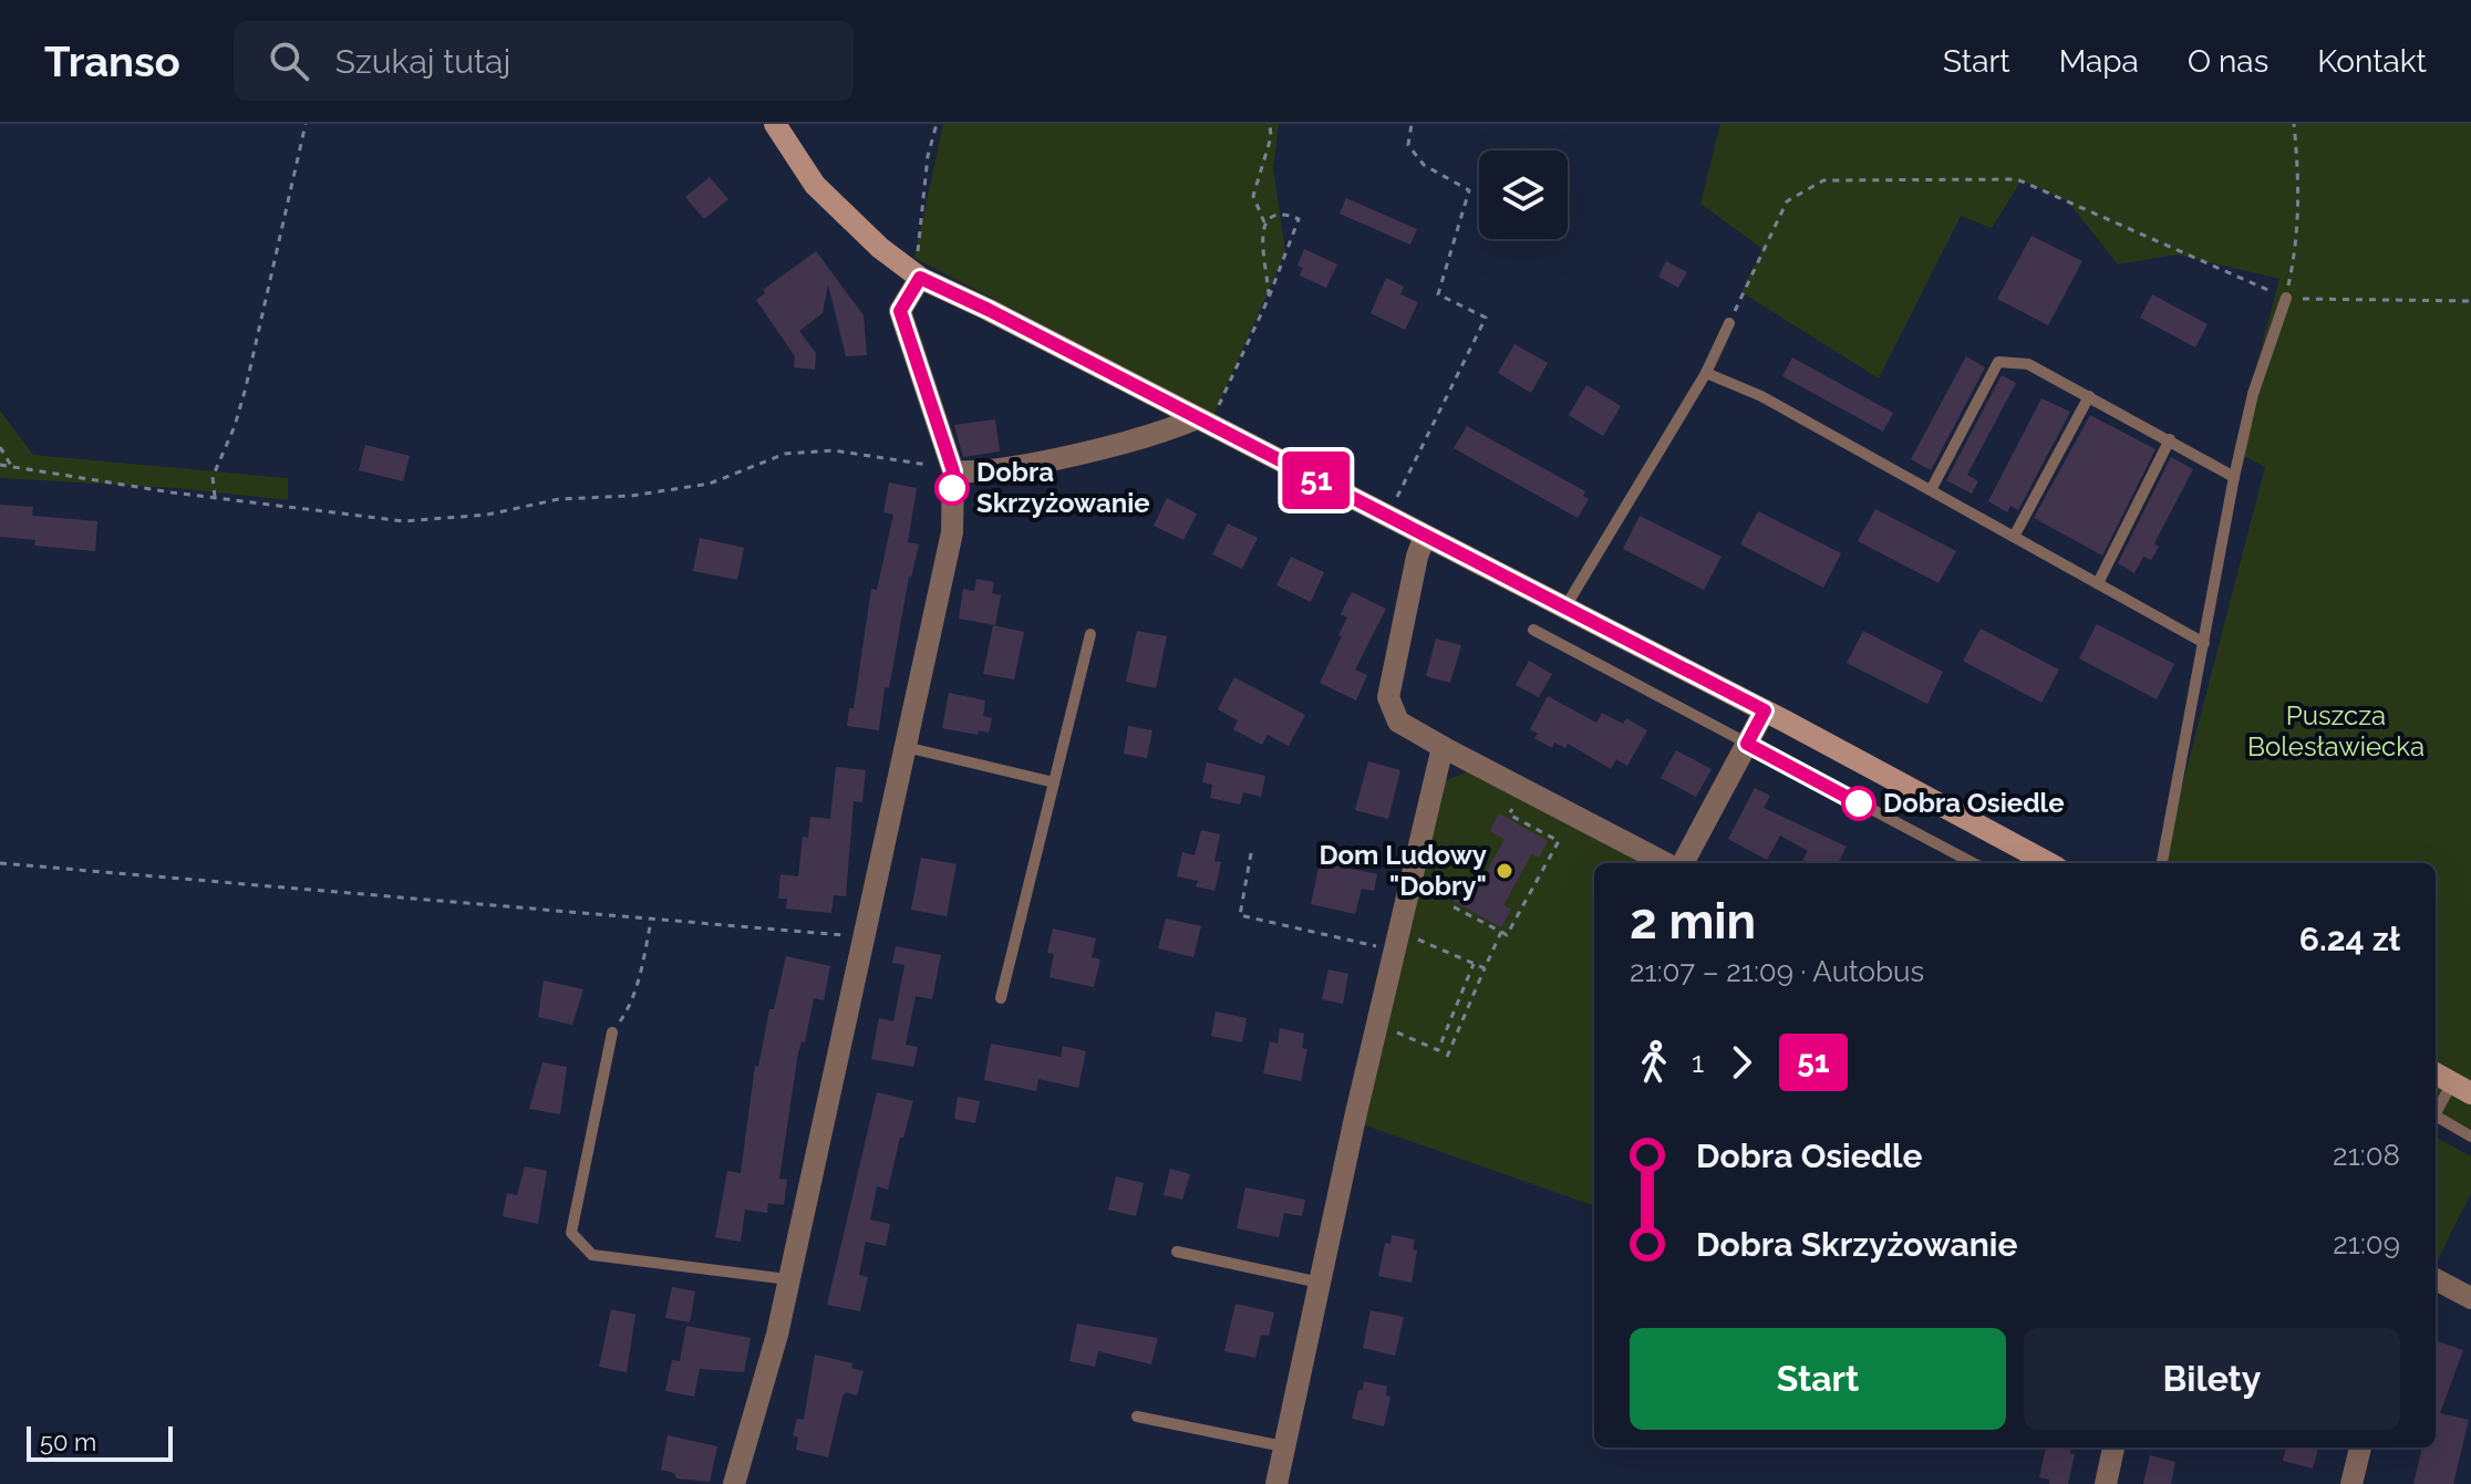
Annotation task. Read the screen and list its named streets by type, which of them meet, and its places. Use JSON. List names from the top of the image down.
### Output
{
  "parks": ["Puszcza Bolesławiecka"],
  "places": ["Dobra Skrzyżowanie", "Dobra Osiedle", "Dom Ludowy \"Dobry\""],
  "lines": ["bus line 51"],
  "scale_bar": "50 m",
  "page": {
    "header": "Transo",
    "search": "Szukaj tutaj",
    "nav": [
      "Start",
      "Mapa",
      "O nas",
      "Kontakt"
    ],
    "on_map": "51",
    "heading": ["2 min", "21:07 – 21:09 · Autobus", "6.24 zł"],
    "legs": ["1", "51"],
    "list": [
      {
        "name": "Dobra Osiedle",
        "value": "21:08"
      },
      {
        "name": "Dobra Skrzyżowanie",
        "value": "21:09"
      }
    ],
    "buttons": ["Start", "Bilety"],
    "scale": "50 m"
  }
}
